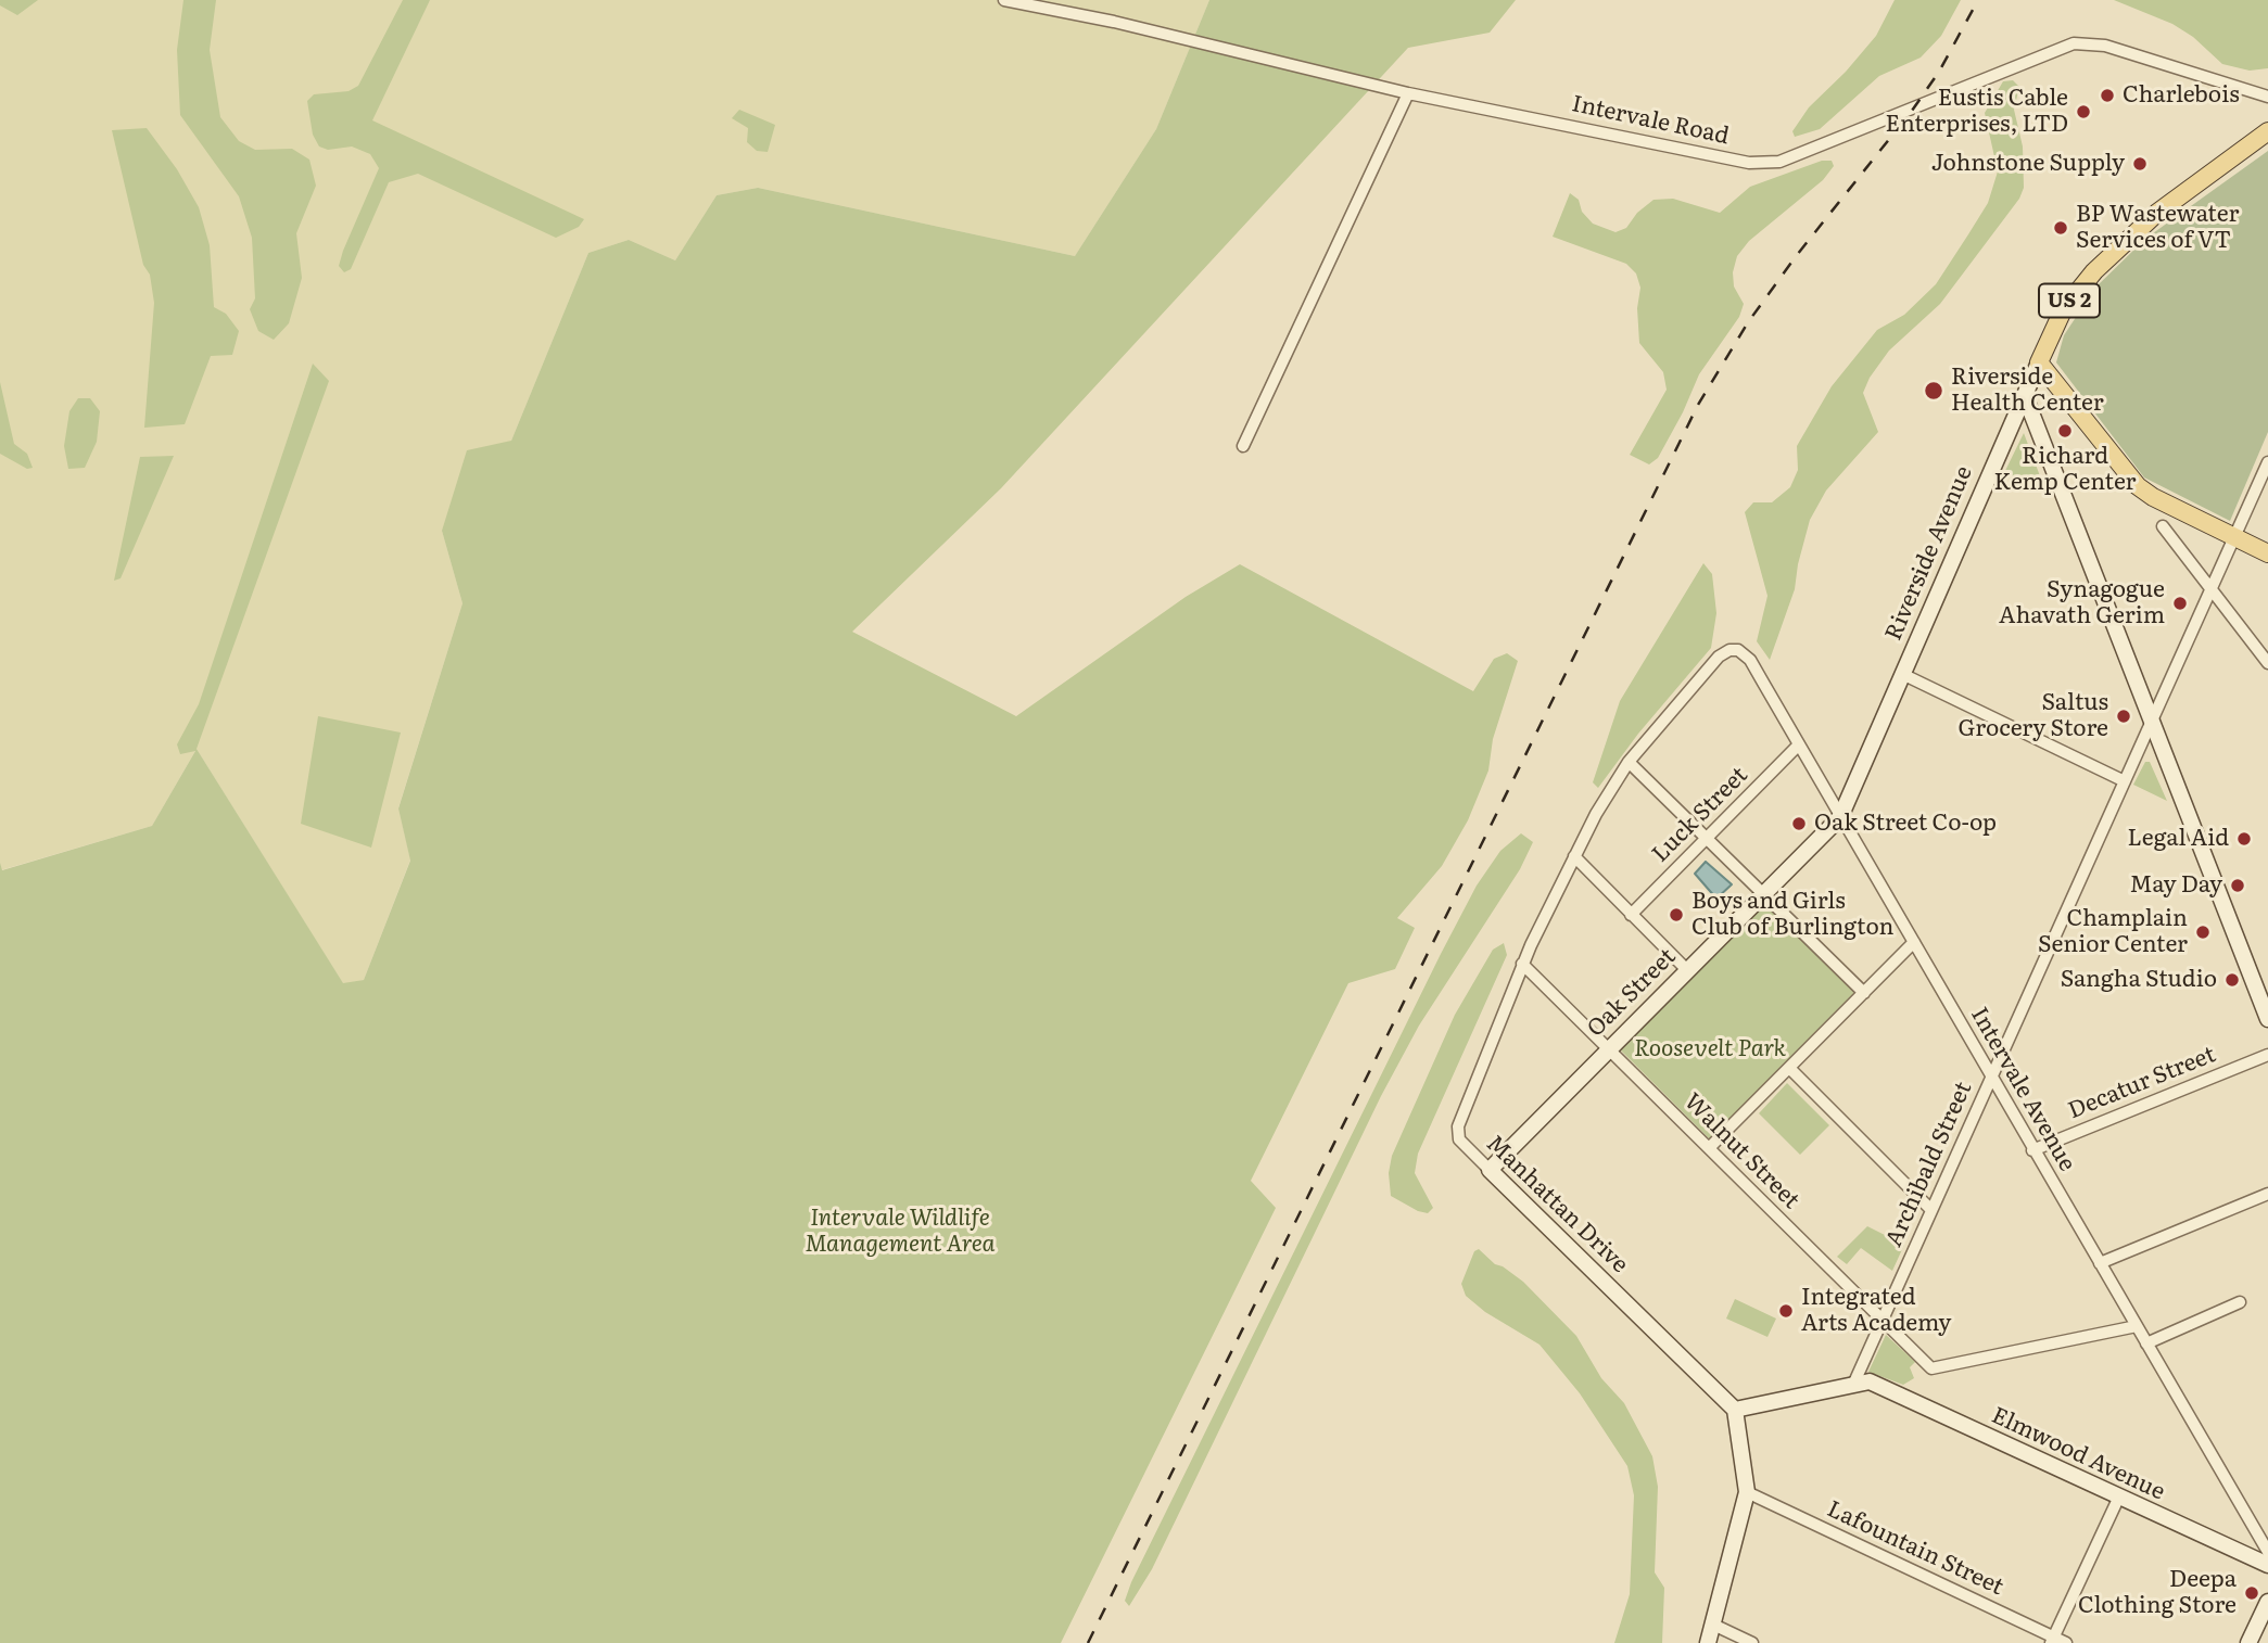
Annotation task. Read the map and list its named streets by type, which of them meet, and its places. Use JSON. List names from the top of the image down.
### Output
{
  "streets": {
    "main road": ["US 2", "Riverside Avenue"],
    "street": [
      "Intervale Road",
      "Luck Street",
      "Oak Street",
      "Decatur Street",
      "Intervale Avenue",
      "Walnut Street",
      "Archibald Street",
      "Manhattan Drive",
      "Elmwood Avenue",
      "Lafountain Street"
    ]
  },
  "crossings": [
    ["Riverside Avenue", "Oak Street"],
    ["Riverside Avenue", "Intervale Avenue"],
    ["Luck Street", "Intervale Avenue"],
    ["Oak Street", "Intervale Avenue"],
    ["Oak Street", "Walnut Street"],
    ["Oak Street", "Manhattan Drive"],
    ["Decatur Street", "Intervale Avenue"],
    ["Intervale Avenue", "Walnut Street"],
    ["Intervale Avenue", "Archibald Street"],
    ["Intervale Avenue", "Manhattan Drive"],
    ["Walnut Street", "Archibald Street"],
    ["Walnut Street", "Manhattan Drive"],
    ["Archibald Street", "Elmwood Avenue"]
  ],
  "parks": ["Roosevelt Park", "Intervale Wildlife Management Area"],
  "places": [
    "Charlebois",
    "Eustis Cable Enterprises, LTD",
    "Johnstone Supply",
    "BP Wastewater Services of VT",
    "Riverside Health Center",
    "Richard Kemp Center",
    "Synagogue Ahavath Gerim",
    "Saltus Grocery Store",
    "Oak Street Co-op",
    "Legal Aid",
    "May Day",
    "Boys and Girls Club of Burlington",
    "Champlain Senior Center",
    "Sangha Studio",
    "Integrated Arts Academy",
    "Deepa Clothing Store"
  ]
}
